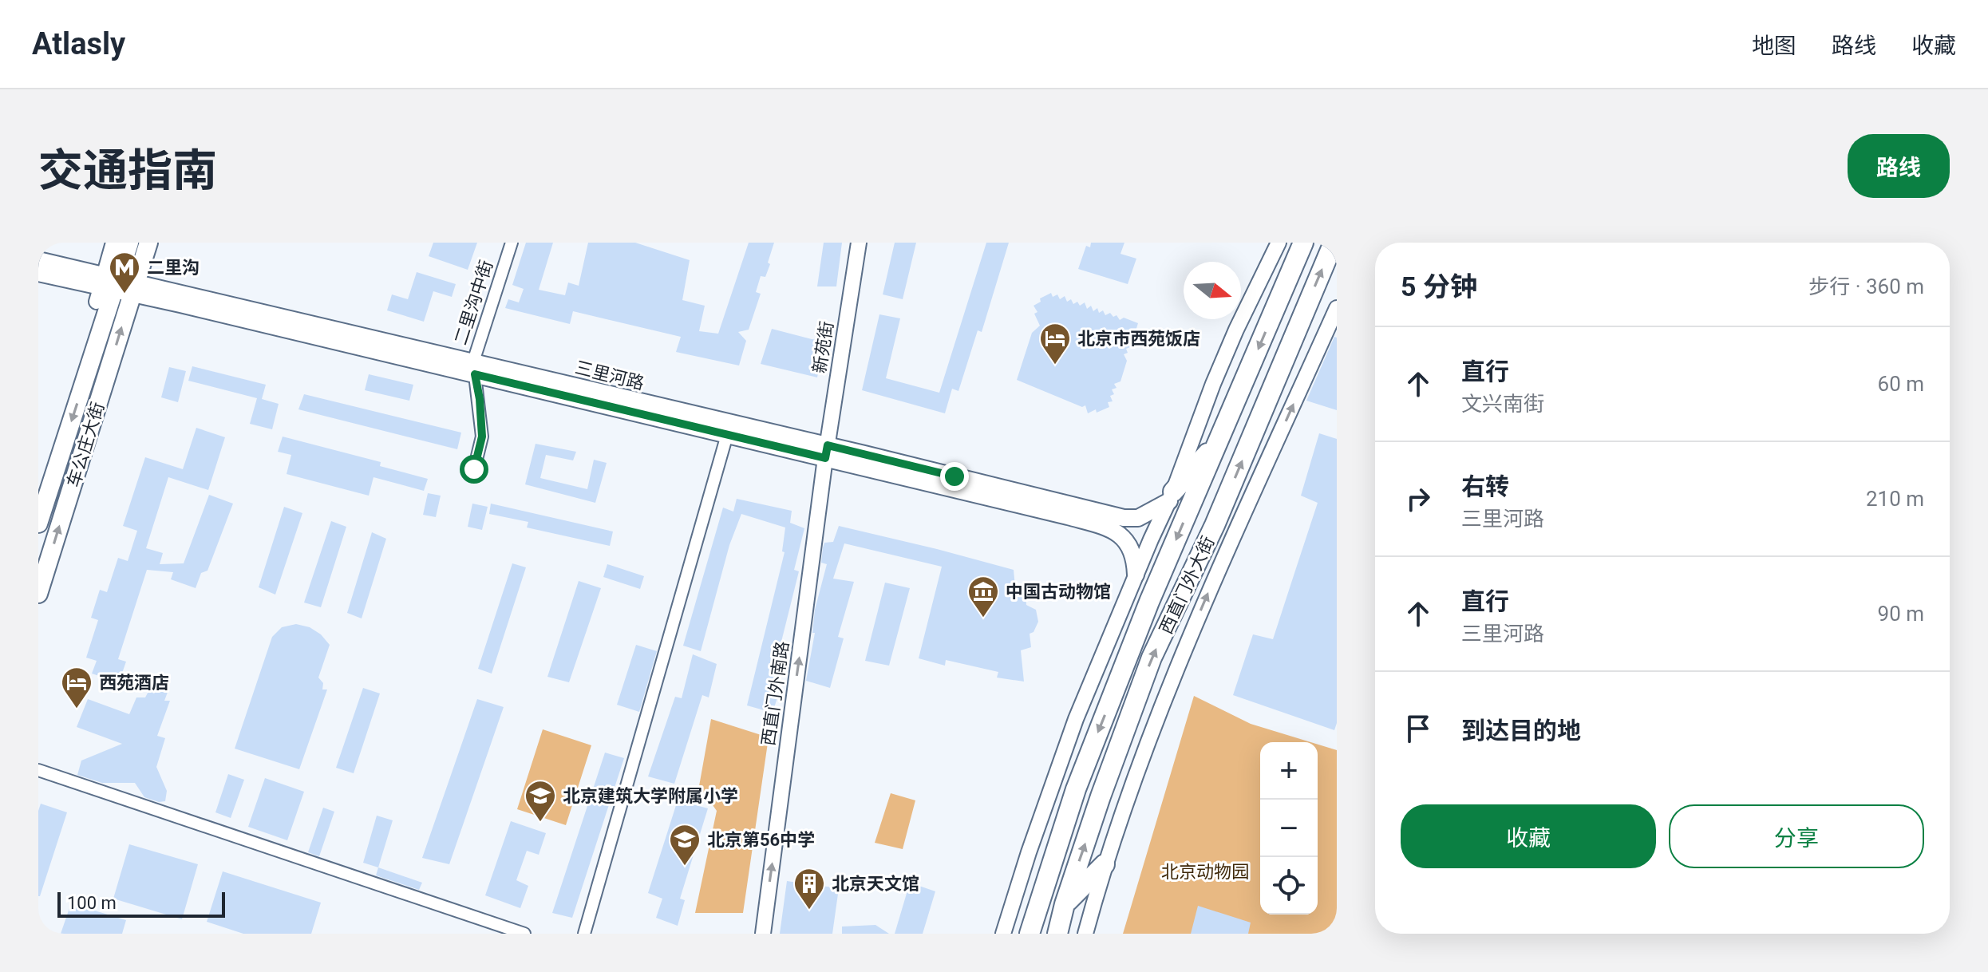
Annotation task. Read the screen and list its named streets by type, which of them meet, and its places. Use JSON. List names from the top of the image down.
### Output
{
  "streets": {
    "highway": ["西直门外大街"],
    "main road": ["三里河路", "车公庄大街"],
    "street": ["二里沟中街", "新苑街", "西直门外南路"]
  },
  "crossings": [
    ["二里沟中街", "三里河路"],
    ["新苑街", "三里河路"],
    ["新苑街", "西直门外南路"],
    ["三里河路", "车公庄大街"],
    ["三里河路", "西直门外南路"]
  ],
  "parks": ["北京动物园"],
  "places": {
    "metro station": ["二里沟"],
    "hotel": ["北京市西苑饭店", "西苑酒店"],
    "museum": ["中国古动物馆"],
    "school or university": ["北京建筑大学附属小学", "北京第56中学"],
    "building": ["北京天文馆"]
  },
  "scale_bar": "100 m",
  "north": "right",
  "page": {
    "header": "Atlasly",
    "nav": ["地图", "路线", "收藏"],
    "title": "交通指南",
    "buttons": [
      "路线",
      ["收藏", "分享"]
    ],
    "heading": ["5 分钟", "步行 · 360 m"],
    "list": [
      ["直行", "文兴南街", "60 m"],
      ["右转", "三里河路", "210 m"],
      ["直行", "三里河路", "90 m"],
      "到达目的地"
    ],
    "map_buttons": ["+", "−"],
    "scale": "100 m"
  }
}
